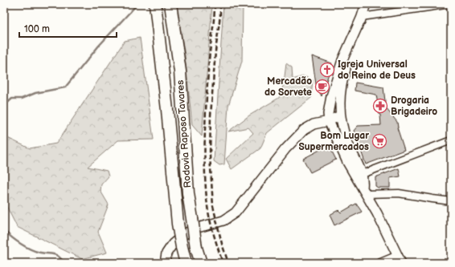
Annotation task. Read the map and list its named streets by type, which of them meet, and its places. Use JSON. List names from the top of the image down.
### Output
{
  "streets": {
    "highway": ["Rodovia Raposo Tavares"]
  },
  "places": {
    "church": ["Igreja Universal do Reino de Deus"],
    "cafe": ["Mercadão do Sorvete"],
    "pharmacy": ["Drogaria Brigadeiro"],
    "supermarket": ["Bom Lugar Supermercados"]
  },
  "scale_bar": "100 m"
}
